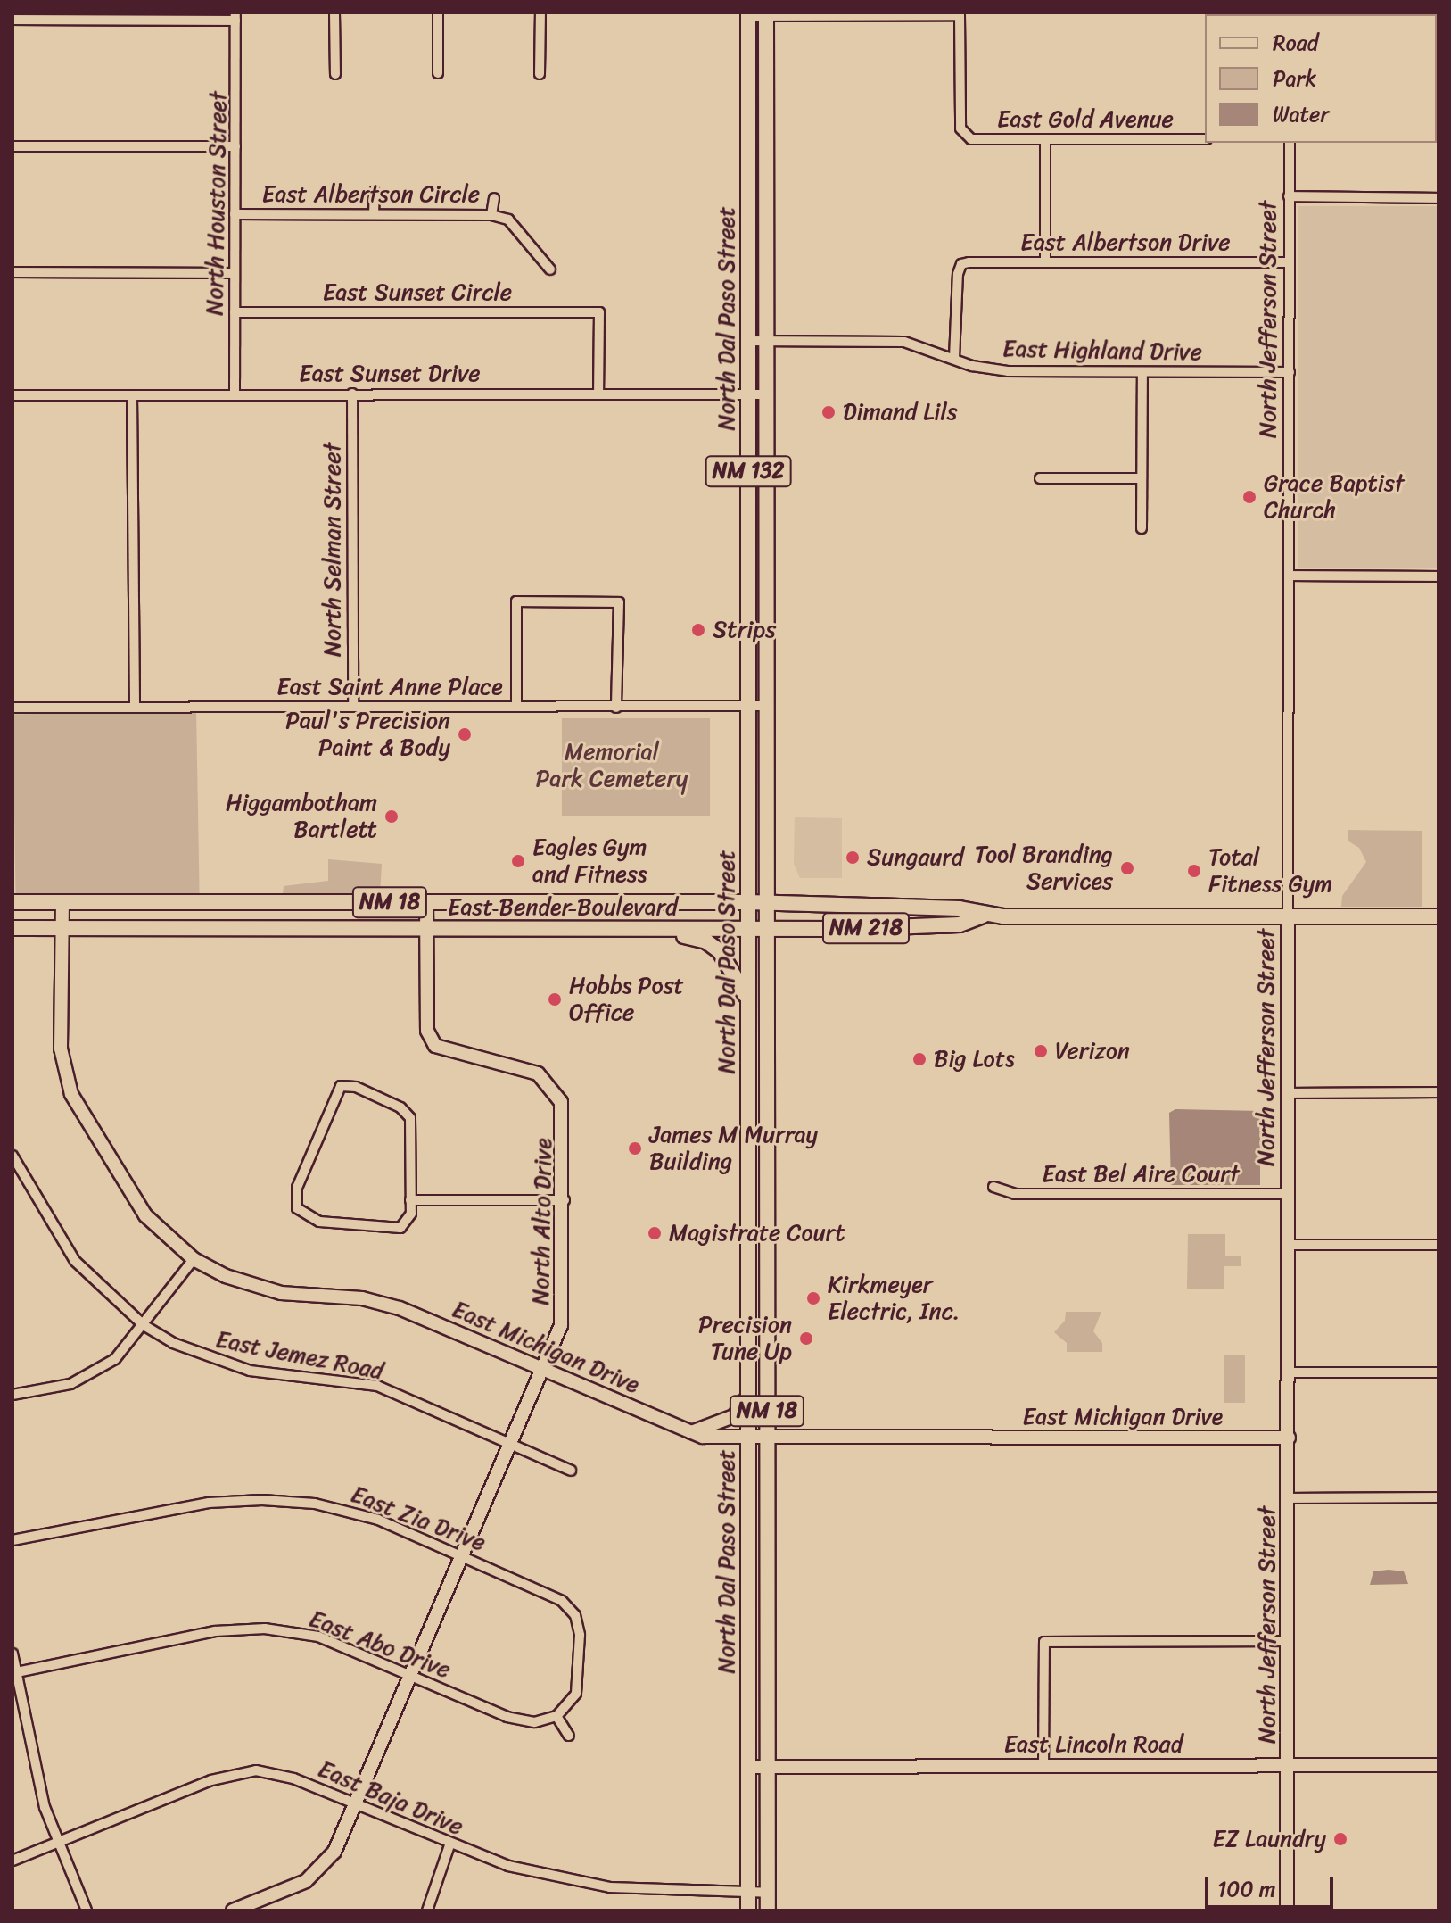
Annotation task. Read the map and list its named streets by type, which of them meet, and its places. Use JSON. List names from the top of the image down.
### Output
{
  "streets": {
    "main road": [
      "North Dal Paso Street",
      "NM 132",
      "NM 18",
      "East Bender Boulevard",
      "NM 218"
    ],
    "street": [
      "East Gold Avenue",
      "East Albertson Circle",
      "North Houston Street",
      "East Albertson Drive",
      "East Sunset Circle",
      "North Jefferson Street",
      "East Highland Drive",
      "East Sunset Drive",
      "North Selman Street",
      "East Saint Anne Place",
      "East Bel Aire Court",
      "North Alto Drive",
      "East Michigan Drive",
      "East Jemez Road",
      "East Zia Drive",
      "East Abo Drive",
      "East Lincoln Road",
      "East Baja Drive"
    ]
  },
  "crossings": [
    ["East Gold Avenue", "North Dal Paso Street"],
    ["East Albertson Circle", "North Houston Street"],
    ["North Houston Street", "East Sunset Circle"],
    ["North Houston Street", "East Sunset Drive"],
    ["East Albertson Drive", "North Jefferson Street"],
    ["East Albertson Drive", "East Highland Drive"],
    ["East Sunset Circle", "East Sunset Drive"],
    ["North Dal Paso Street", "East Highland Drive"],
    ["North Dal Paso Street", "East Sunset Drive"],
    ["North Dal Paso Street", "East Saint Anne Place"],
    ["North Dal Paso Street", "East Bender Boulevard"],
    ["North Dal Paso Street", "East Michigan Drive"],
    ["North Dal Paso Street", "East Lincoln Road"],
    ["North Dal Paso Street", "East Baja Drive"],
    ["North Jefferson Street", "East Highland Drive"],
    ["North Jefferson Street", "East Bender Boulevard"],
    ["North Jefferson Street", "East Bel Aire Court"],
    ["North Jefferson Street", "East Michigan Drive"],
    ["North Jefferson Street", "East Lincoln Road"],
    ["East Sunset Drive", "North Selman Street"],
    ["North Selman Street", "East Saint Anne Place"],
    ["East Bender Boulevard", "North Alto Drive"],
    ["East Bender Boulevard", "East Michigan Drive"],
    ["North Alto Drive", "East Michigan Drive"],
    ["North Alto Drive", "East Jemez Road"],
    ["North Alto Drive", "East Zia Drive"],
    ["North Alto Drive", "East Abo Drive"],
    ["North Alto Drive", "East Baja Drive"],
    ["East Zia Drive", "East Abo Drive"]
  ],
  "parks": ["Memorial Park Cemetery"],
  "places": [
    "Dimand Lils",
    "Grace Baptist Church",
    "Strips",
    "Paul's Precision Paint & Body",
    "Higgambotham Bartlett",
    "Sungaurd",
    "Eagles Gym and Fitness",
    "Tool Branding Services",
    "Total Fitness Gym",
    "Hobbs Post Office",
    "Verizon",
    "Big Lots",
    "James M Murray Building",
    "Magistrate Court",
    "Kirkmeyer Electric, Inc.",
    "Precision Tune Up",
    "EZ Laundry"
  ],
  "legend": ["Road", "Park", "Water"],
  "scale_bar": "100 m"
}
